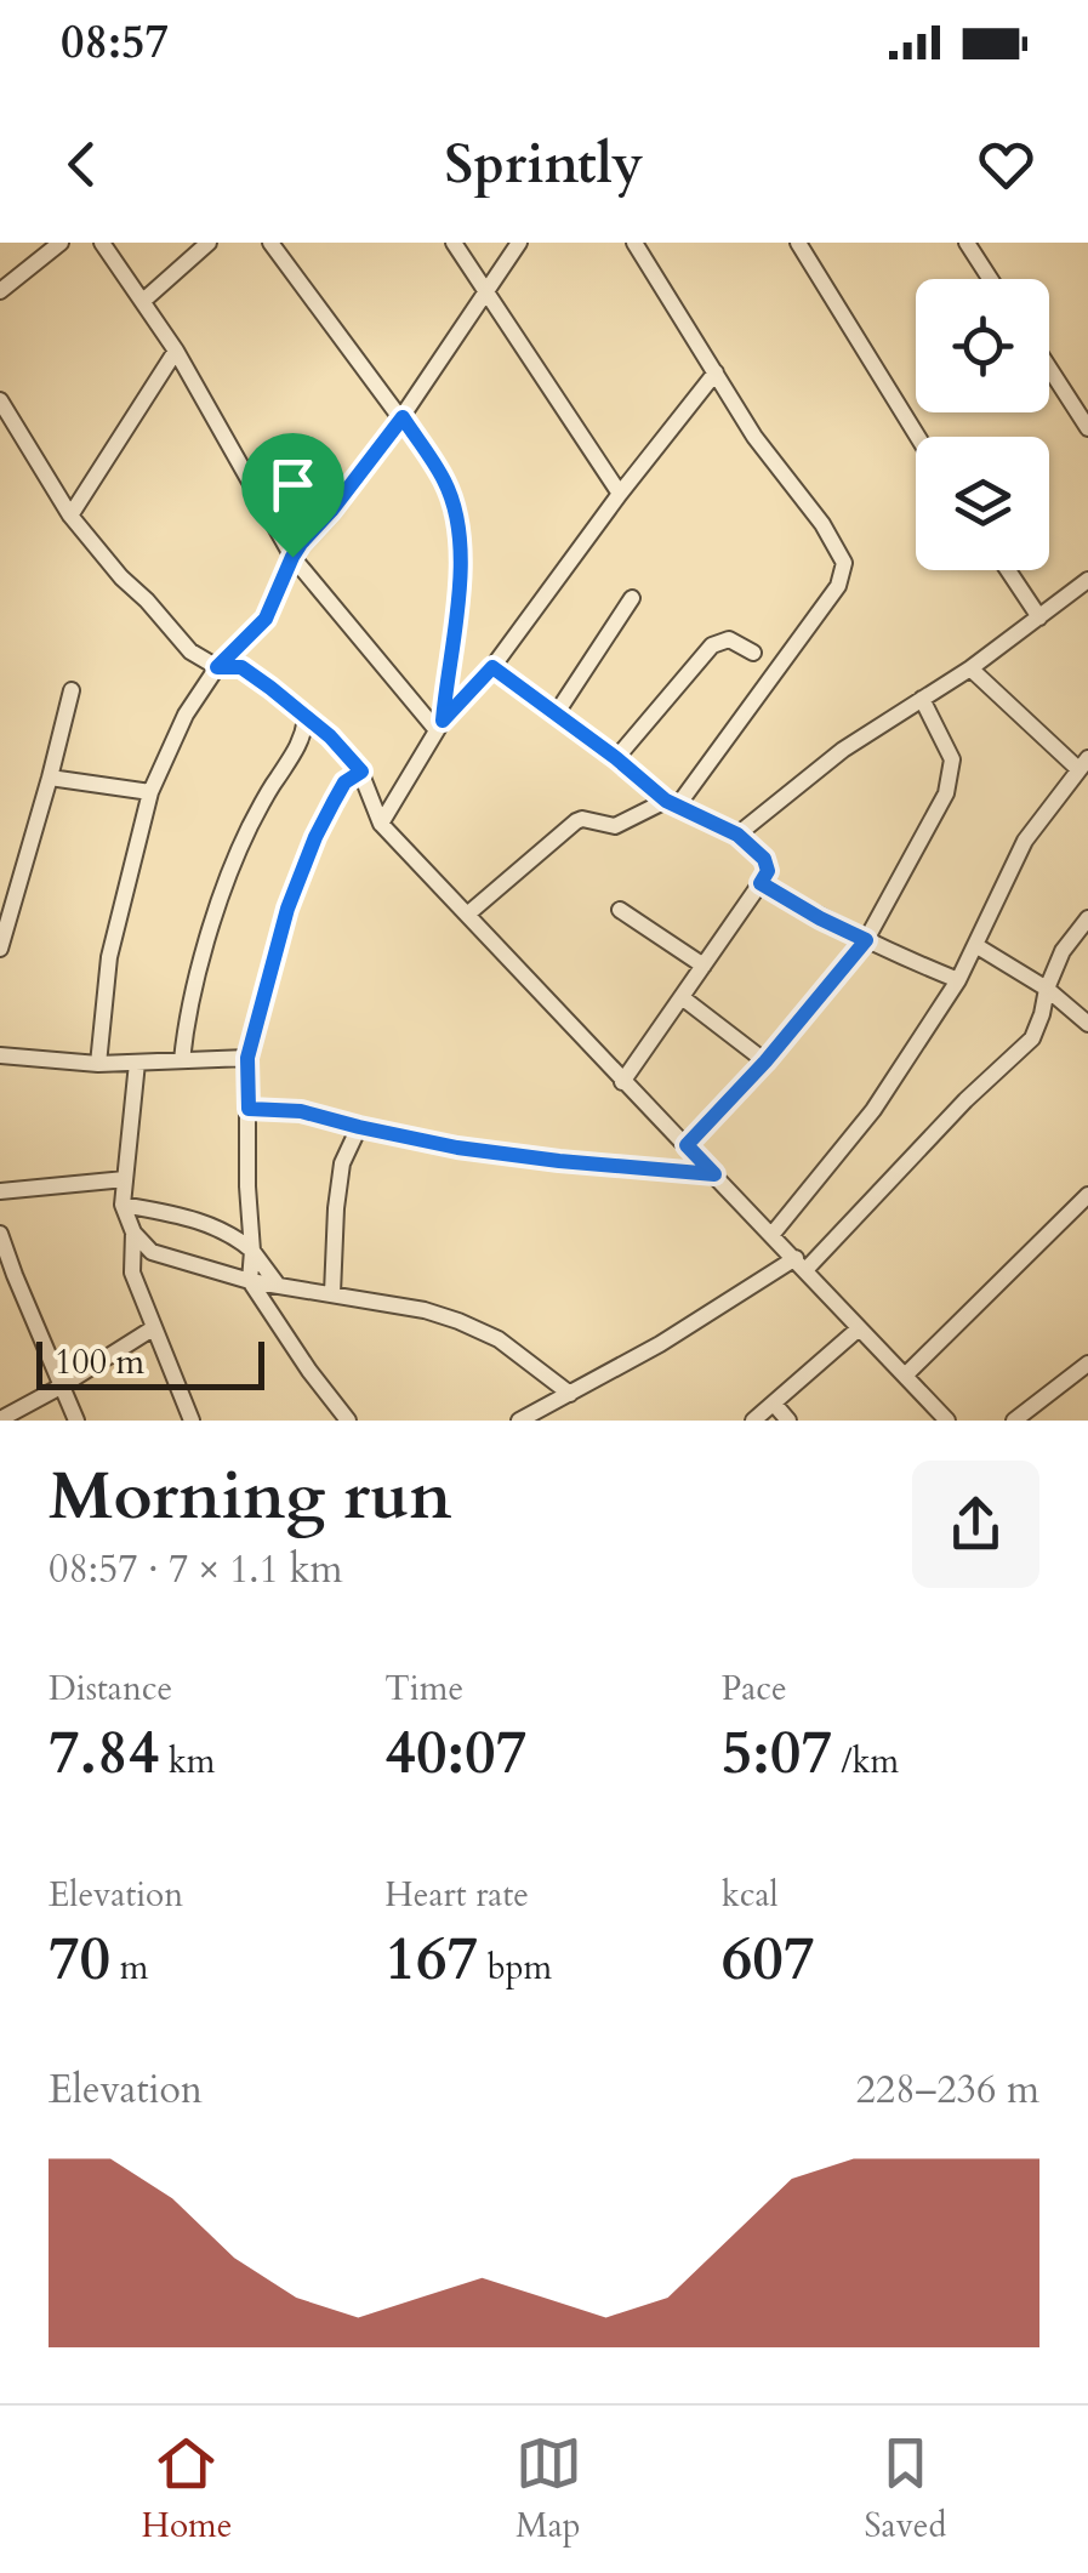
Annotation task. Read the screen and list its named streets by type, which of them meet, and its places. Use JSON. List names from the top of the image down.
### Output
{
  "scale_bar": "100 m",
  "page": {
    "status": "08:57",
    "header": "Sprintly",
    "scale": "100 m",
    "heading": ["Morning run", "08:57 · 7 × 1.1 km"],
    "stats": [
      ["Distance", "7.84 km"],
      ["Time", "40:07"],
      ["Pace", "5:07 /km"],
      ["Elevation", "70 m"],
      ["Heart rate", "167 bpm"],
      ["kcal", "607"]
    ],
    "chart": ["Elevation", "228–236 m"],
    "tabs": ["Home", "Map", "Saved"]
  }
}
